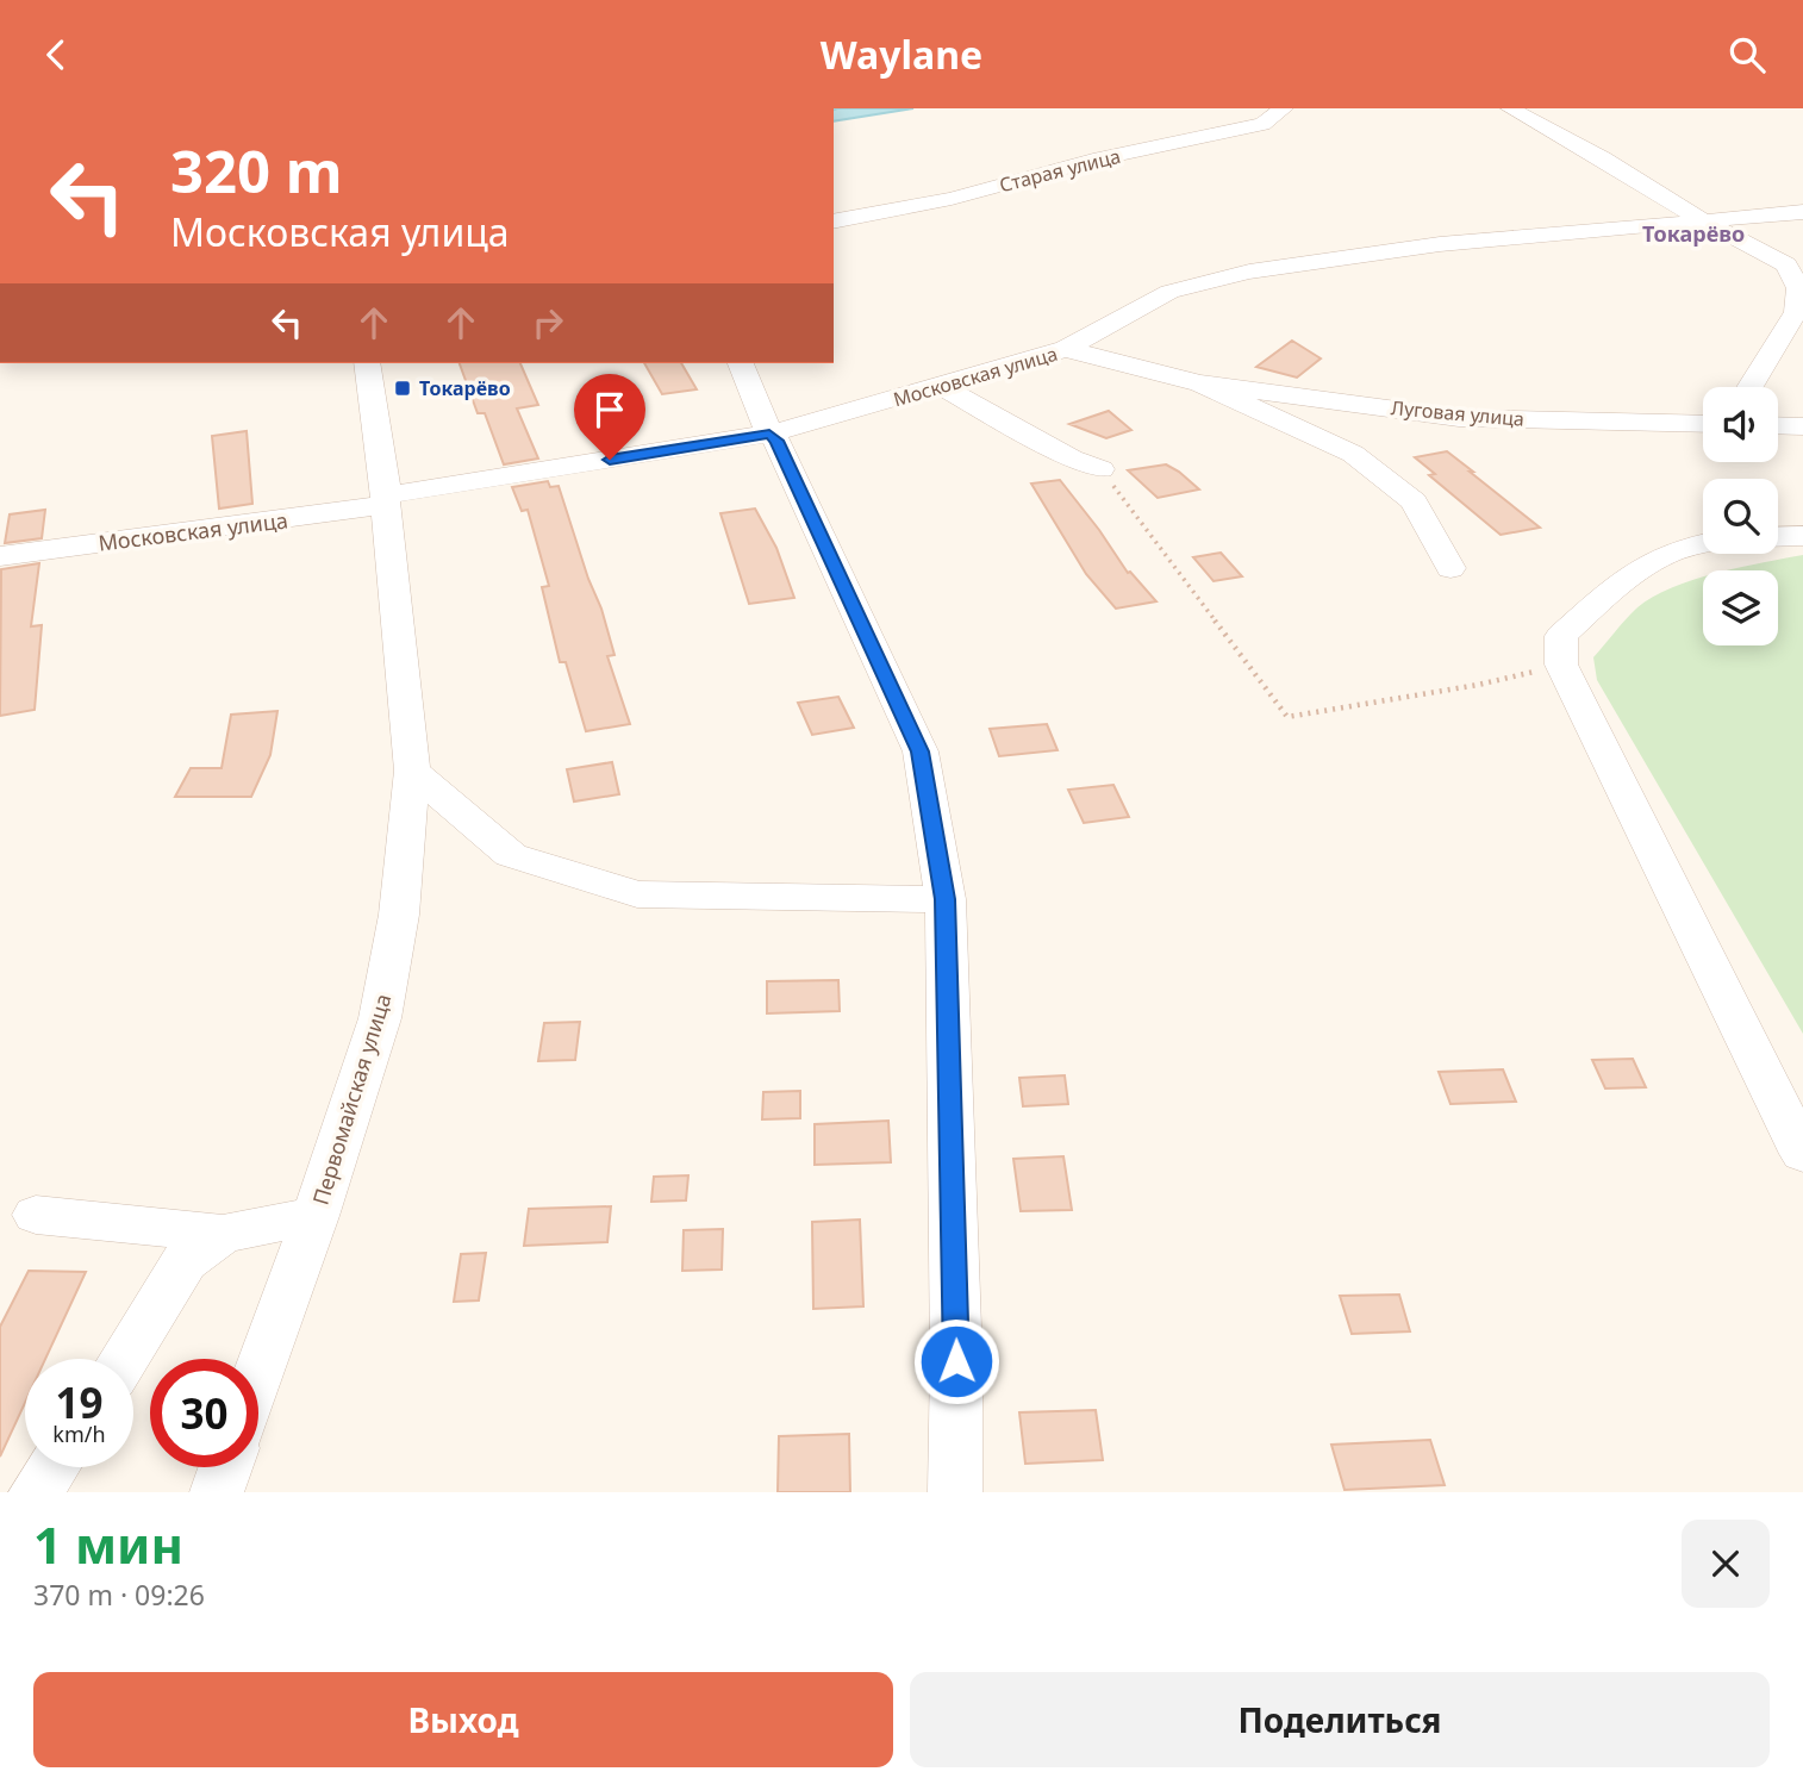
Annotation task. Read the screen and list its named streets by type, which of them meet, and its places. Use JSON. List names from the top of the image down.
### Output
{
  "streets": {
    "street": [
      "Старая улица",
      "Московская улица",
      "Луговая улица",
      "Первомайская улица"
    ]
  },
  "crossings": [
    ["Московская улица", "Первомайская улица"]
  ],
  "districts": ["Токарёво"],
  "places": {
    "transit": ["Токарёво"]
  },
  "page": {
    "header": "Waylane",
    "turn": ["320 m", "Московская улица"],
    "speed": "19 km/h",
    "limit": "30",
    "heading": ["1 мин", "370 m · 09:26"],
    "buttons": ["Выход", "Поделиться"]
  }
}
